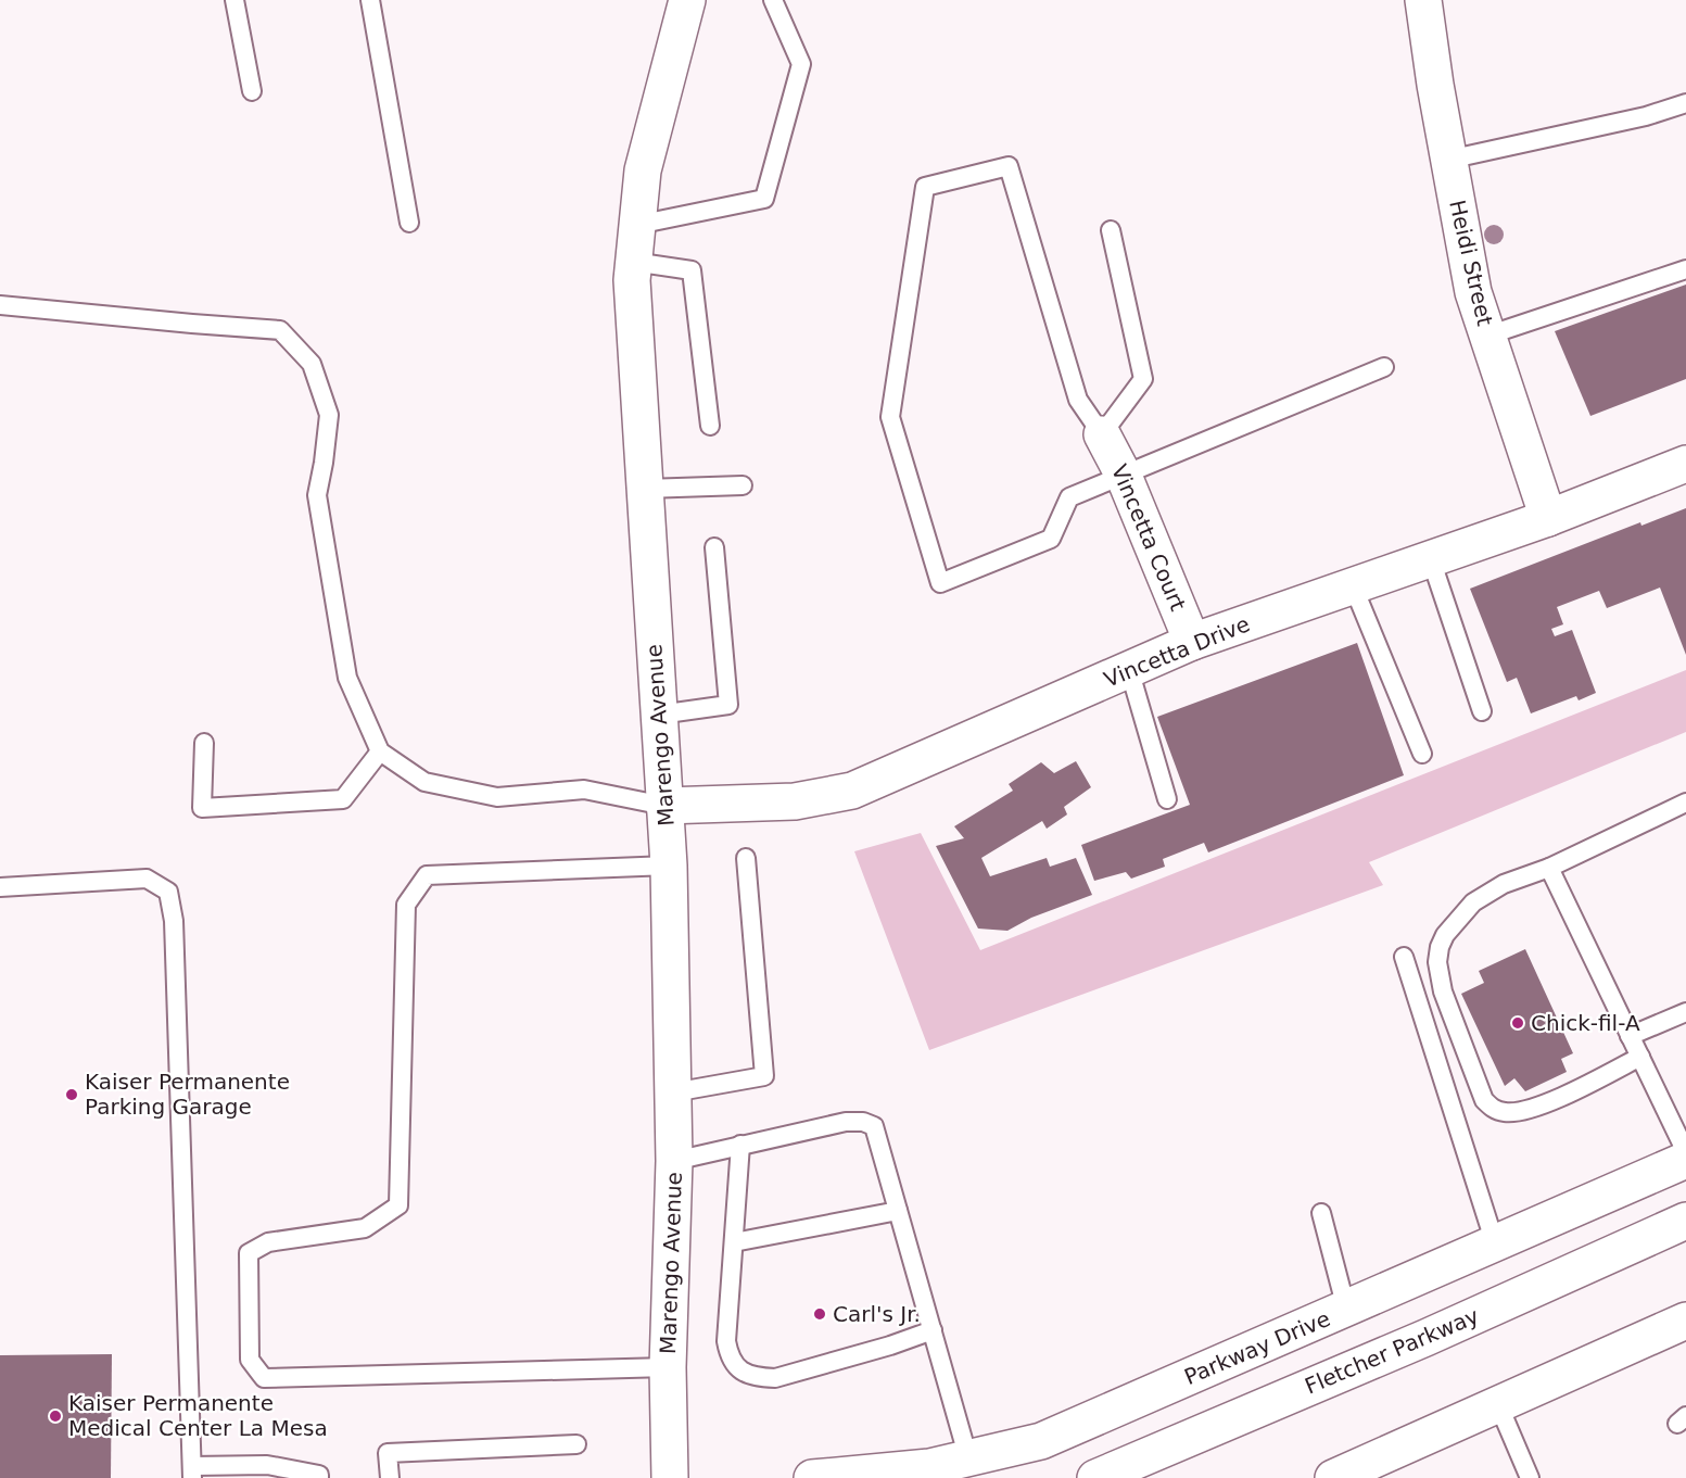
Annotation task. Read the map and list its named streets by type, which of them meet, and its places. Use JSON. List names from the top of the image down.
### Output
{
  "streets": {
    "street": [
      "Heidi Street",
      "Vincetta Court",
      "Vincetta Drive",
      "Marengo Avenue",
      "Parkway Drive",
      "Fletcher Parkway"
    ]
  },
  "crossings": [
    ["Heidi Street", "Vincetta Drive"],
    ["Vincetta Court", "Vincetta Drive"],
    ["Vincetta Drive", "Marengo Avenue"]
  ],
  "places": [
    "Chick-fil-A",
    "Kaiser Permanente Parking Garage",
    "Carl's Jr.",
    "Kaiser Permanente Medical Center La Mesa"
  ]
}
